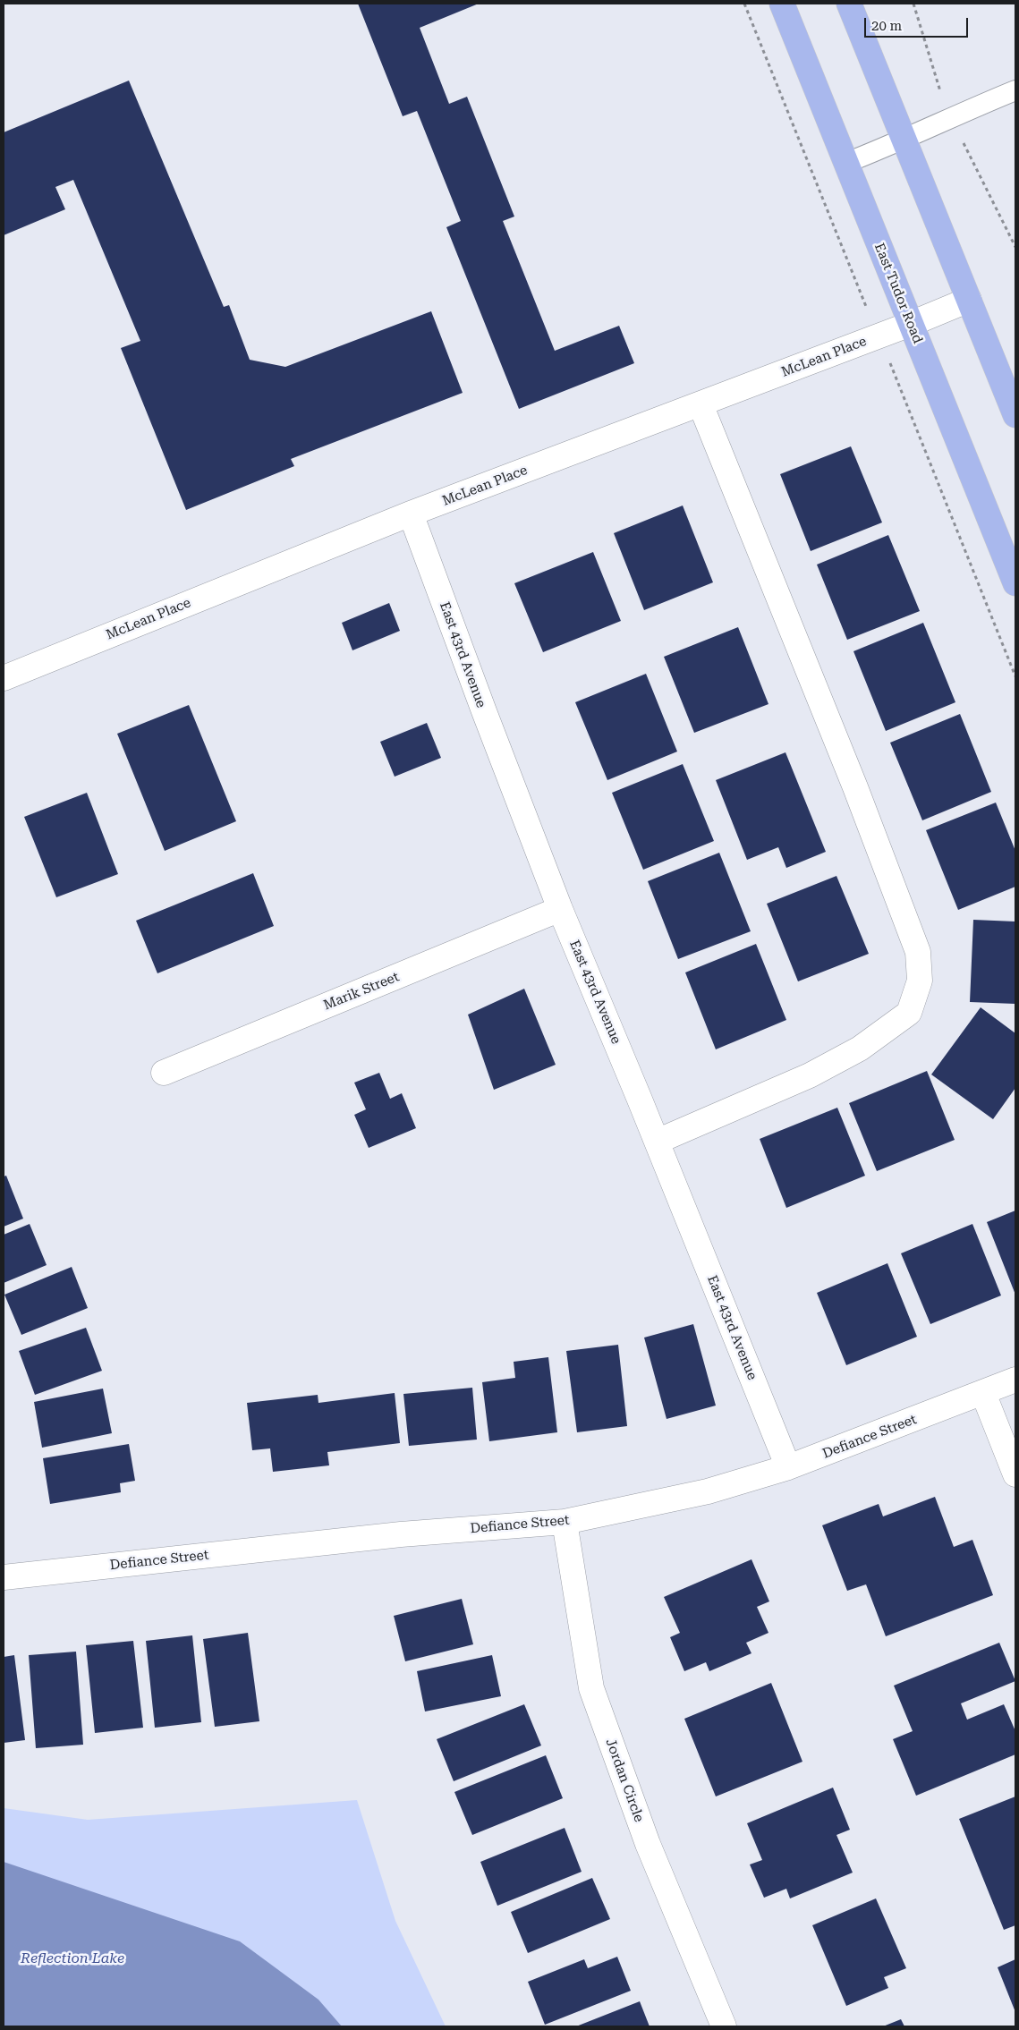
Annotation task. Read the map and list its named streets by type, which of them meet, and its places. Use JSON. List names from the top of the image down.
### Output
{
  "streets": {
    "main road": ["East Tudor Road"],
    "street": [
      "McLean Place",
      "East 43rd Avenue",
      "Marik Street",
      "Defiance Street",
      "Jordan Circle"
    ]
  },
  "crossings": [
    ["East Tudor Road", "McLean Place"],
    ["McLean Place", "East 43rd Avenue"],
    ["East 43rd Avenue", "Marik Street"],
    ["East 43rd Avenue", "Defiance Street"],
    ["Defiance Street", "Jordan Circle"]
  ],
  "water": ["Reflection Lake"],
  "scale_bar": "20 m"
}
